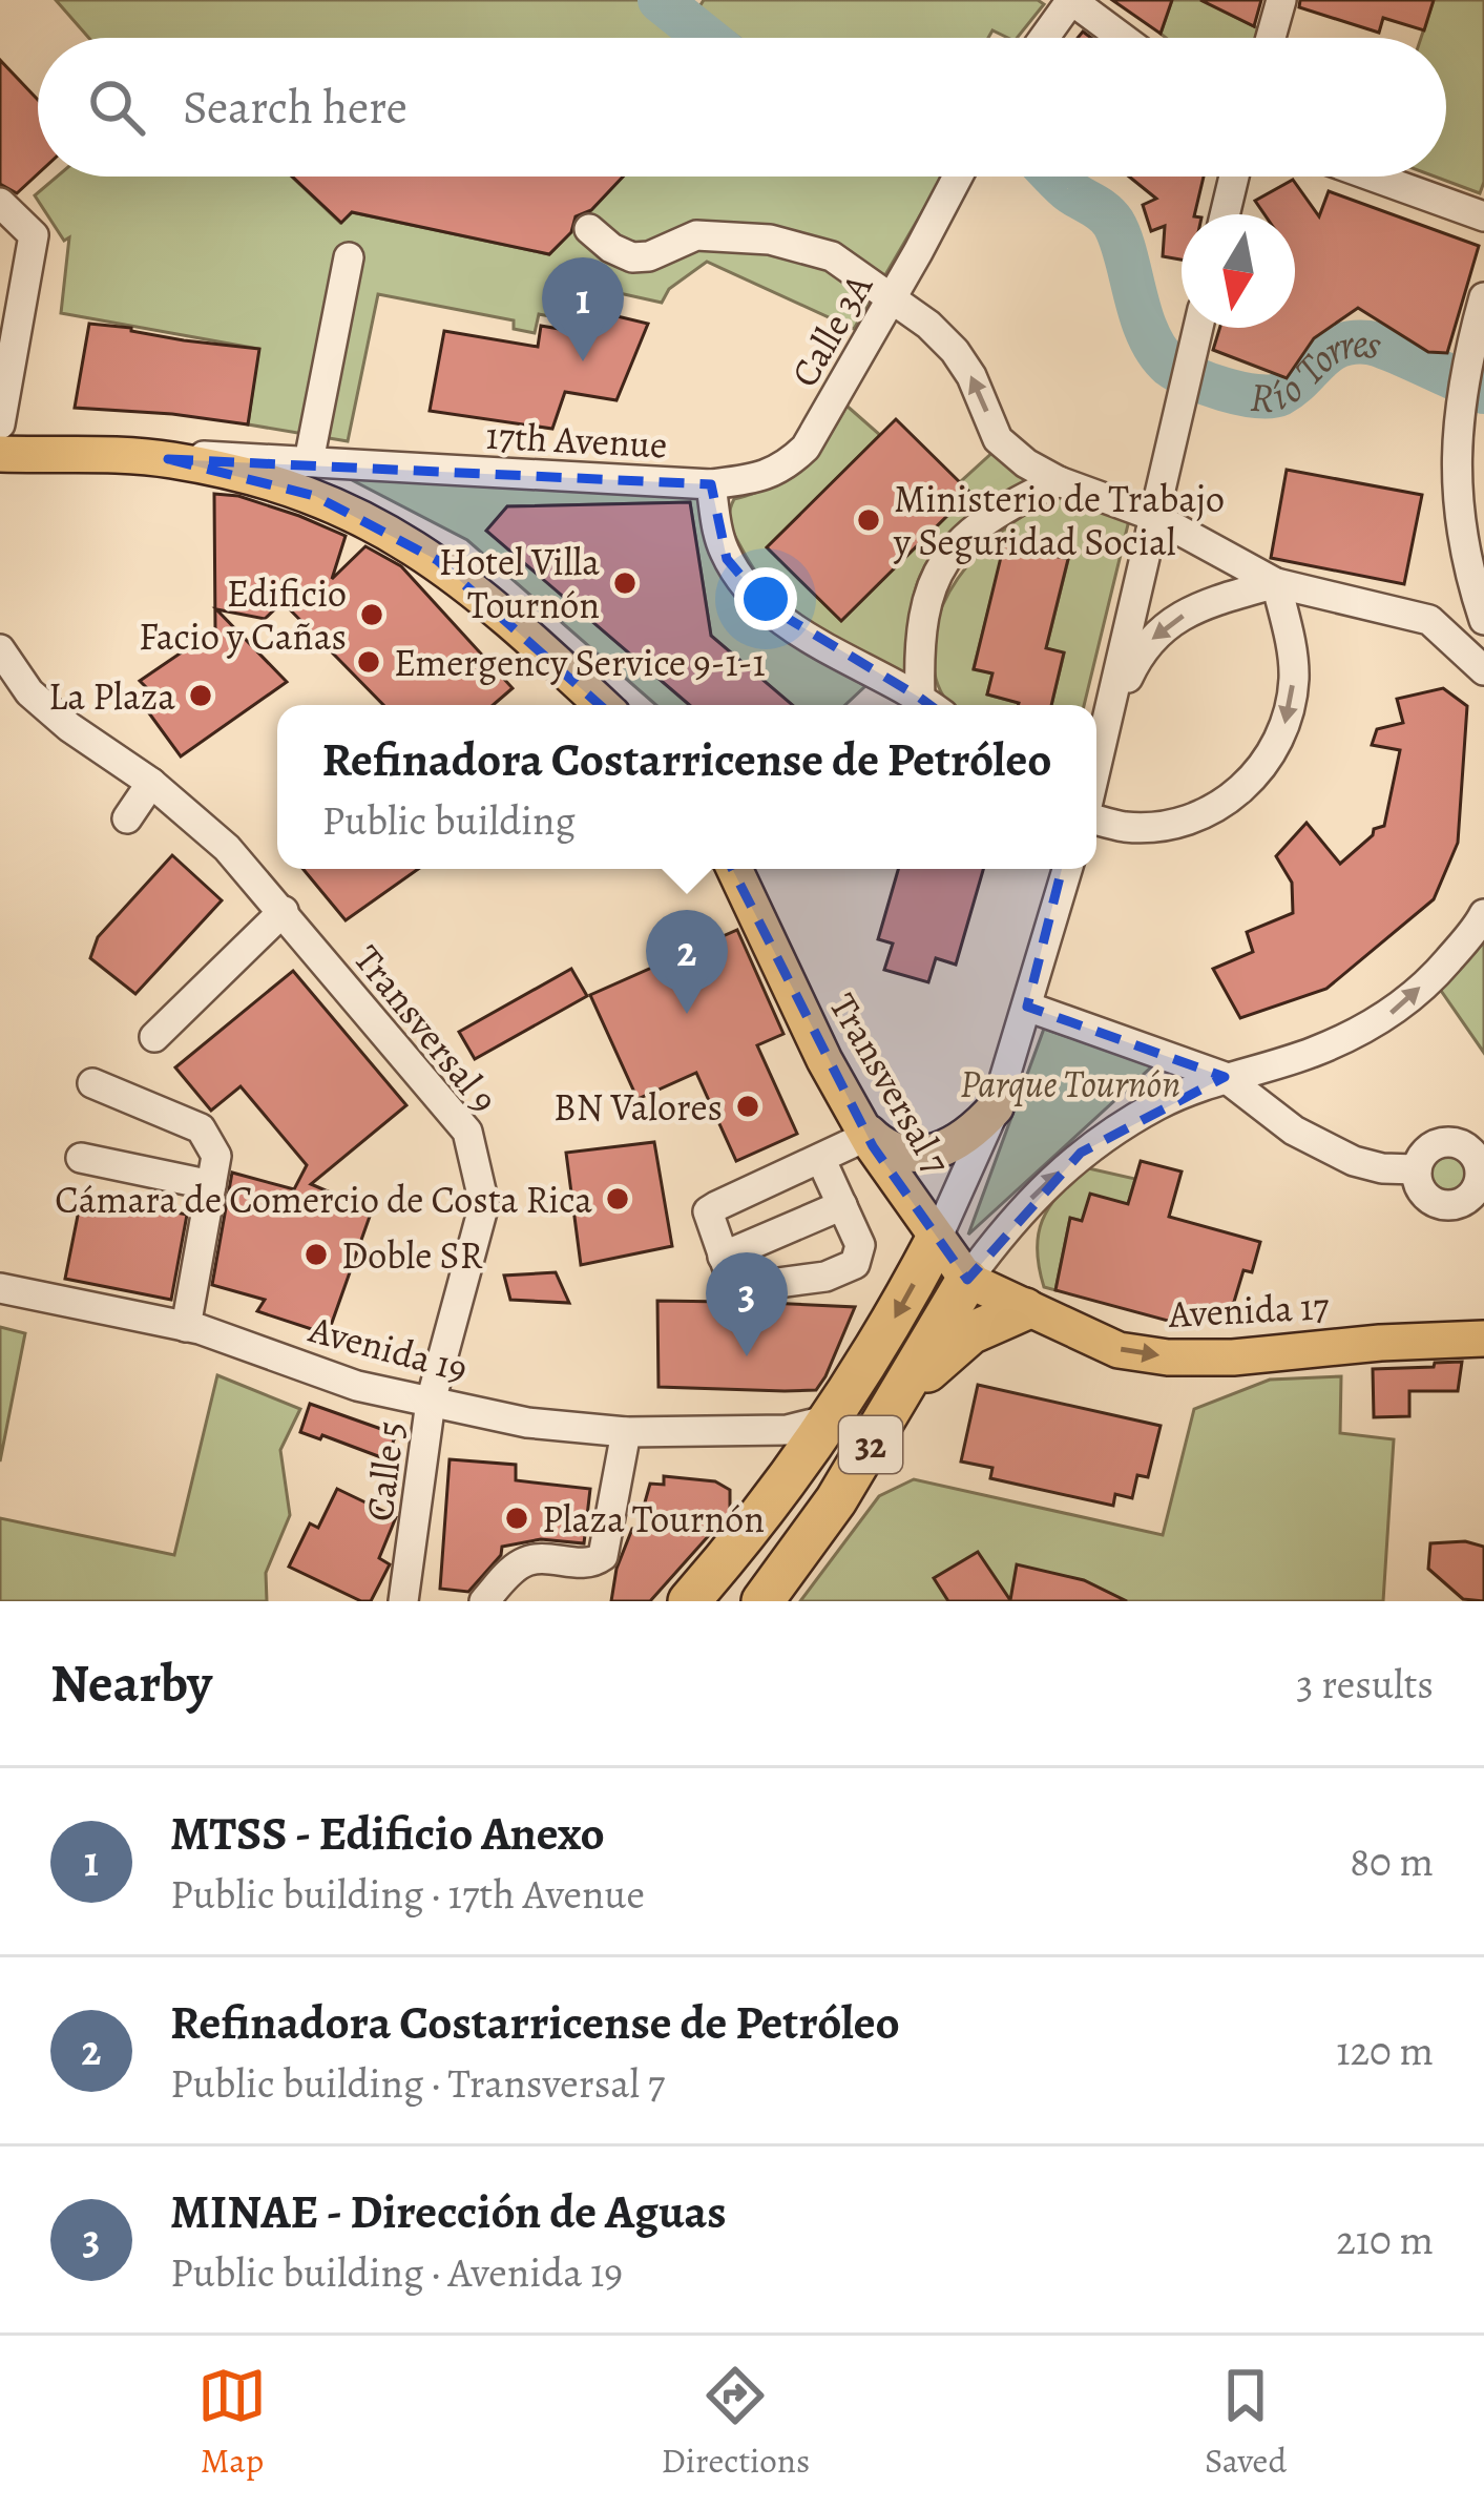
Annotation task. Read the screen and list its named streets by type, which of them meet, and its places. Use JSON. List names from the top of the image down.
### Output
{
  "streets": {
    "highway": ["32"],
    "main road": ["Transversal 7", "Avenida 17"],
    "street": [
      "Calle 3A",
      "17th Avenue",
      "Transversal 9",
      "Avenida 19",
      "Calle 5"
    ]
  },
  "crossings": [
    ["Calle 3A", "17th Avenue"],
    ["Transversal 9", "Calle 5"],
    ["Transversal 7", "Avenida 17"],
    ["Transversal 7", "32"],
    ["Avenida 19", "32"],
    ["Avenida 19", "Calle 5"]
  ],
  "one_way": ["Avenida 17"],
  "water": ["Río Torres"],
  "parks": ["Parque Tournón"],
  "places": [
    "Ministerio de Trabajo y Seguridad Social",
    "Hotel Villa Tournón",
    "Edificio Facio y Cañas",
    "Emergency Service 9-1-1",
    "La Plaza",
    "BN Valores",
    "Cámara de Comercio de Costa Rica",
    "Doble SR",
    "Plaza Tournón"
  ],
  "north": "bottom",
  "page": {
    "search": "Search here",
    "pins": ["1", "2", "3"],
    "popup": ["Refinadora Costarricense de Petróleo", "Public building"],
    "heading": ["Nearby", "3 results"],
    "list": [
      {
        "mark": "1",
        "name": "MTSS - Edificio Anexo",
        "note": "Public building · 17th Avenue",
        "value": "80 m"
      },
      {
        "mark": "2",
        "name": "Refinadora Costarricense de Petróleo",
        "note": "Public building · Transversal 7",
        "value": "120 m"
      },
      {
        "mark": "3",
        "name": "MINAE - Dirección de Aguas",
        "note": "Public building · Avenida 19",
        "value": "210 m"
      }
    ],
    "nav": ["Map", "Directions", "Saved"]
  }
}
